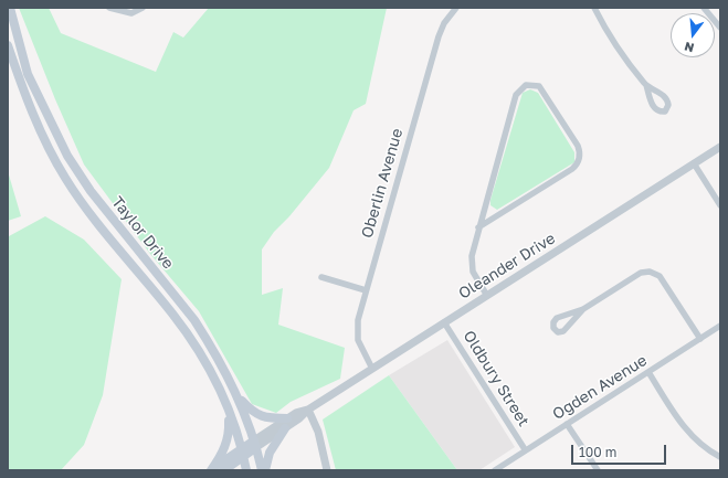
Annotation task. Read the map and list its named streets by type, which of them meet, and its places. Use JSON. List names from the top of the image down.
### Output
{
  "streets": {
    "main road": ["Taylor Drive"],
    "street": [
      "Oberlin Avenue",
      "Oleander Drive",
      "Oldbury Street",
      "Ogden Avenue"
    ]
  },
  "crossings": [
    ["Oberlin Avenue", "Oleander Drive"],
    ["Taylor Drive", "Oleander Drive"],
    ["Oleander Drive", "Oldbury Street"],
    ["Oldbury Street", "Ogden Avenue"]
  ],
  "scale_bar": "100 m",
  "north": "bottom"
}
